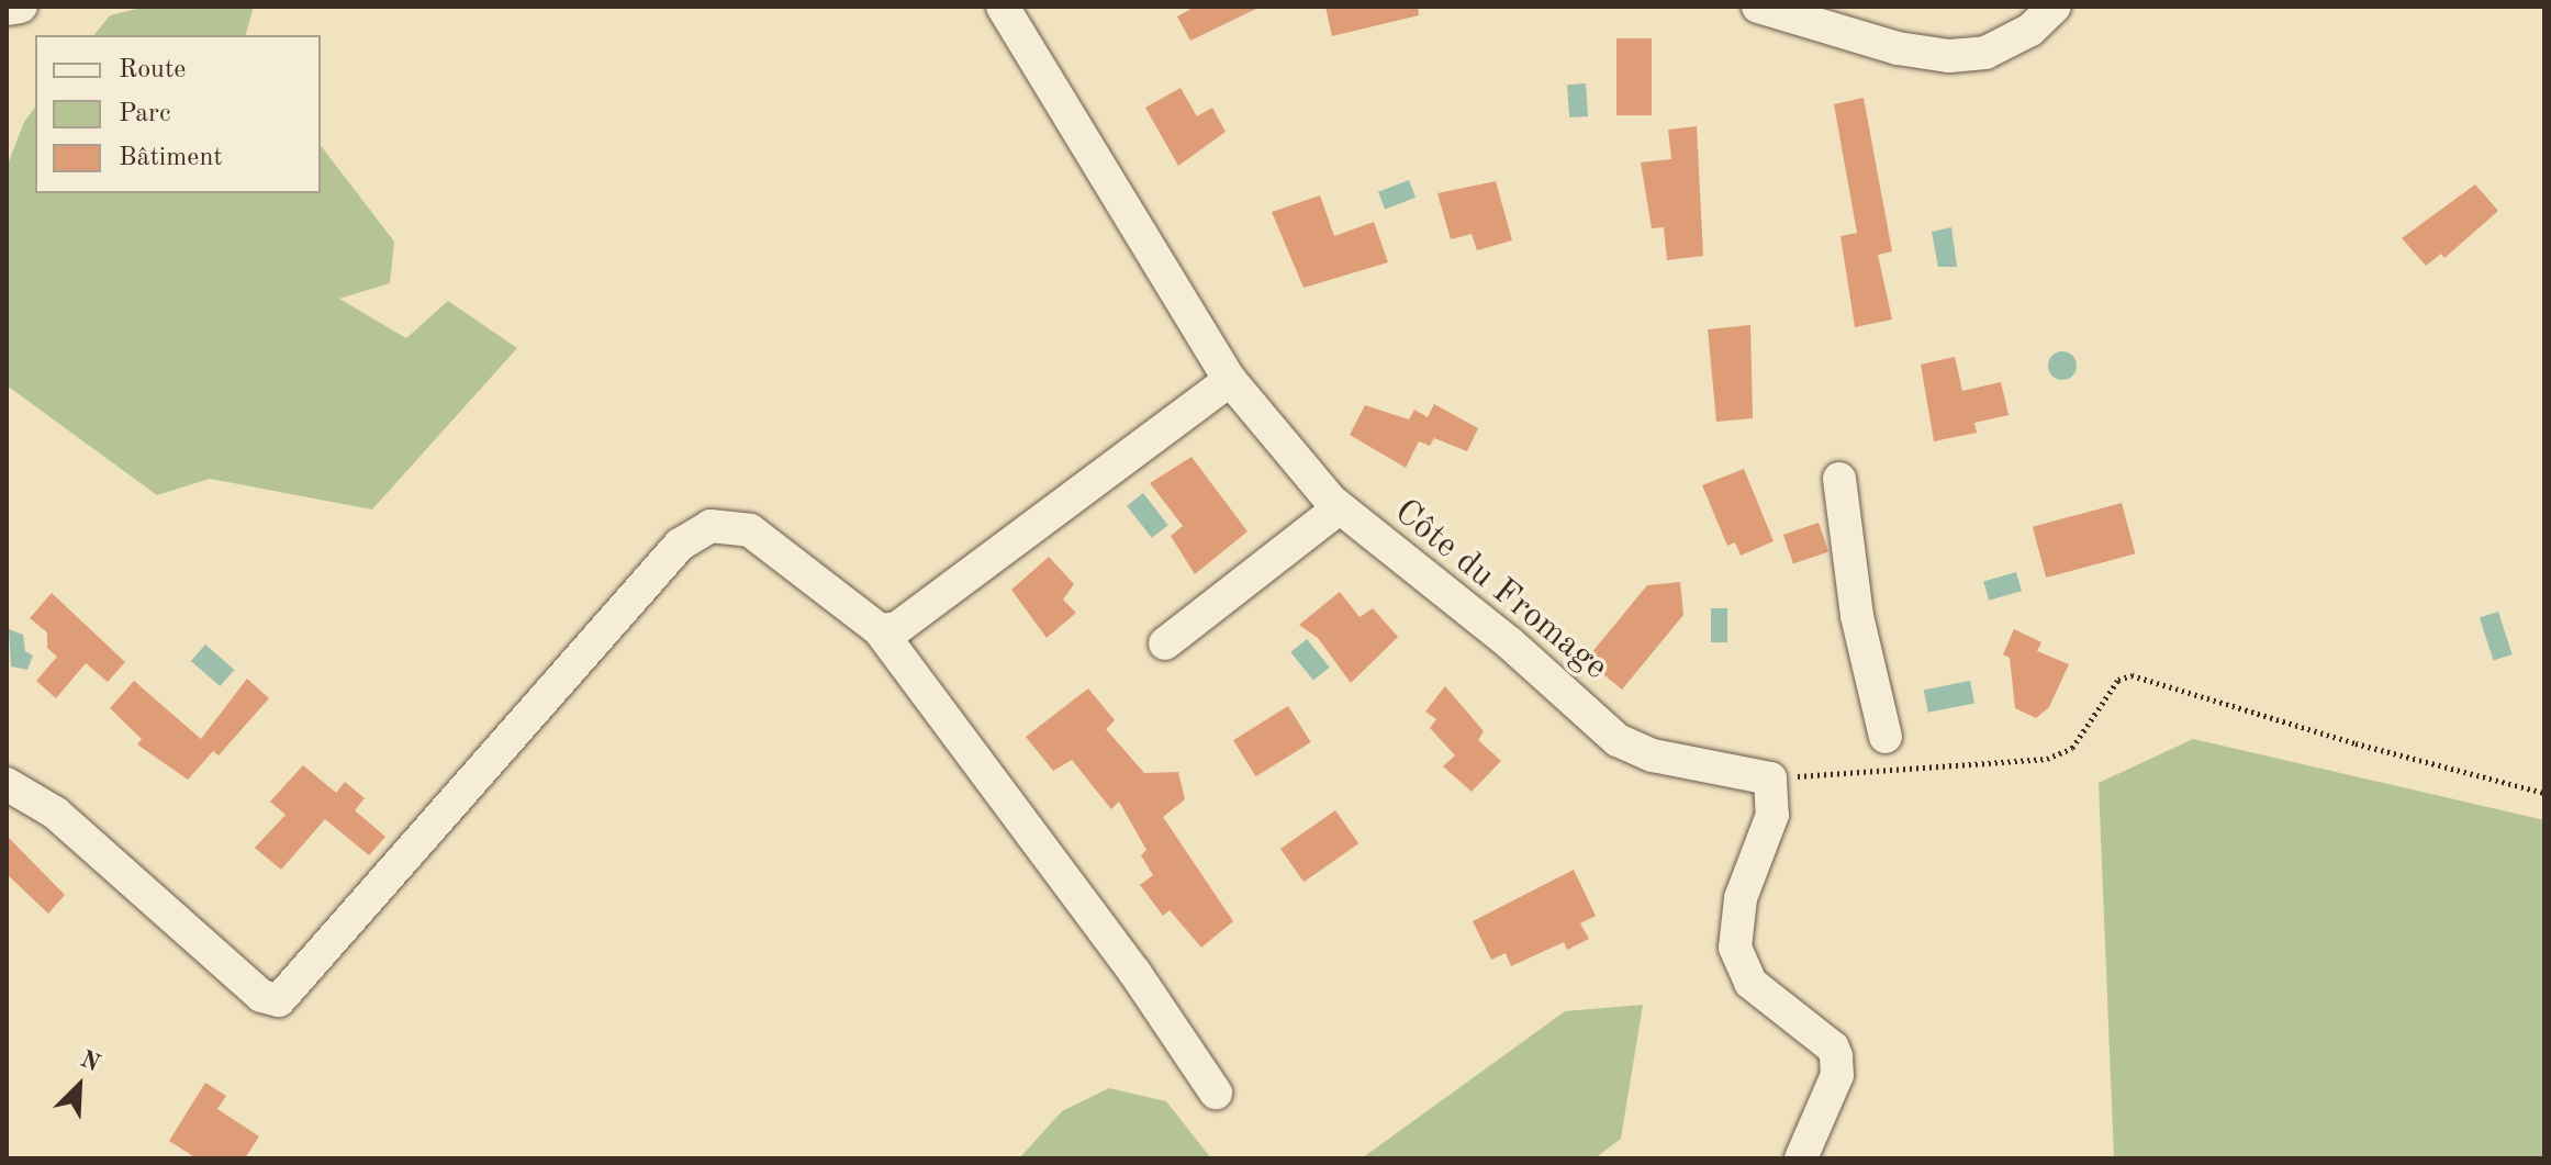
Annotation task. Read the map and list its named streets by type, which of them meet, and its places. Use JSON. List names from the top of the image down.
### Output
{
  "streets": {
    "street": ["Côte du Fromage"]
  },
  "legend": ["Route", "Parc", "Bâtiment"],
  "north": "top right"
}
